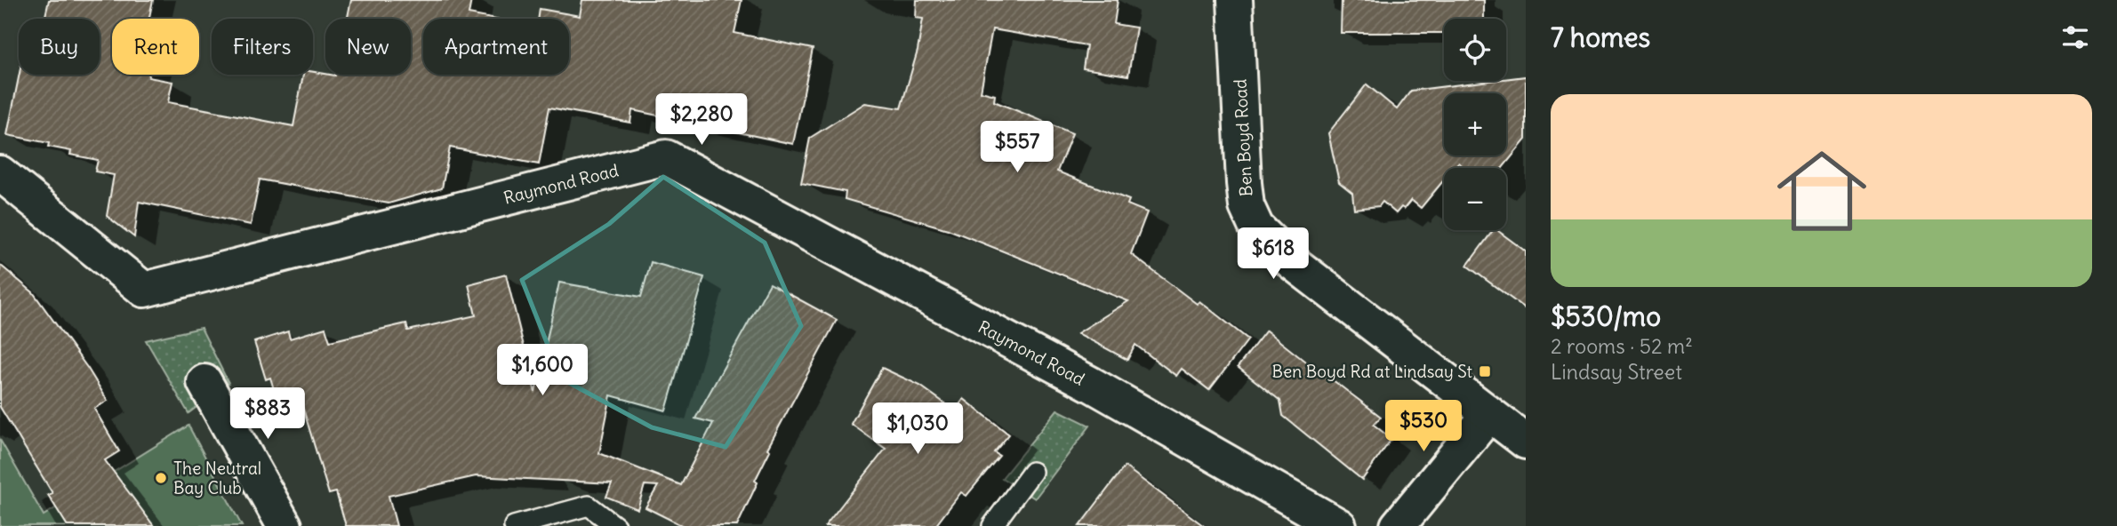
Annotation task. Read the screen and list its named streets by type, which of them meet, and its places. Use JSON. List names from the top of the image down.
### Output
{
  "streets": {
    "street": ["Ben Boyd Road", "Raymond Road"]
  },
  "places": {
    "transit": ["Ben Boyd Rd at Lindsay St"],
    "other": ["The Neutral Bay Club"]
  },
  "page": {
    "heading": "7 homes",
    "map_buttons": ["+", "−"],
    "chip": [
      "Buy",
      "Rent",
      "Filters",
      "New",
      "Apartment"
    ],
    "list": [
      {
        "name": "$530/mo",
        "note": "2 rooms · 52 m² · Lindsay Street"
      }
    ],
    "price": [
      "$2,280",
      "$557",
      "$618",
      "$1,600",
      "$883",
      "$530",
      "$1,030"
    ]
  }
}
